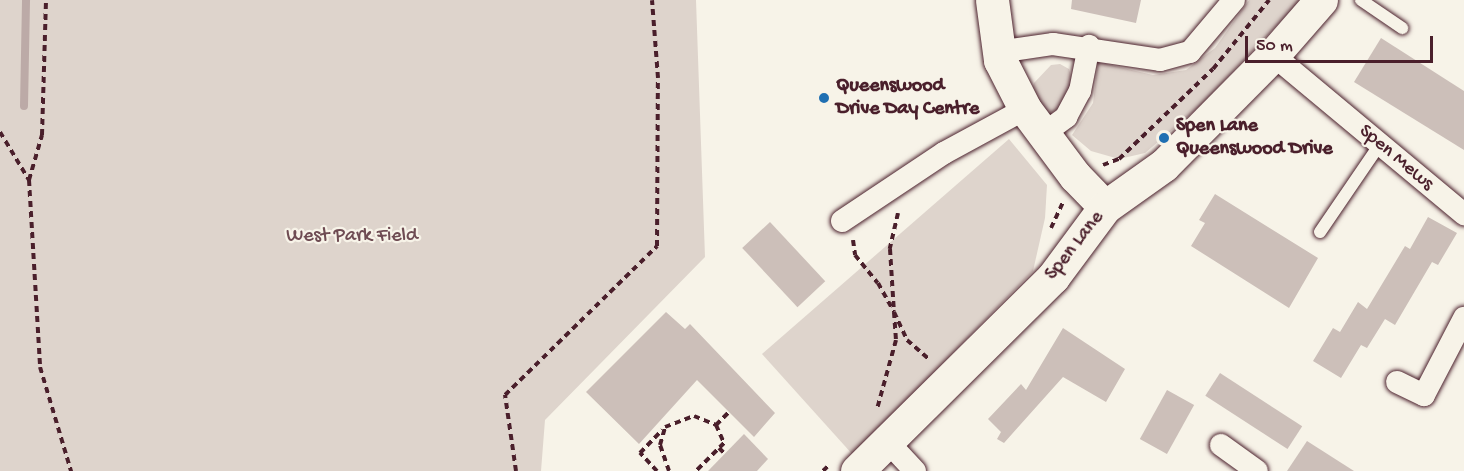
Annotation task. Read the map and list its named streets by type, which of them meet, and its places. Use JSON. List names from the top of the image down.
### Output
{
  "streets": {
    "street": ["Spen Mews", "Spen Lane"]
  },
  "crossings": [
    ["Spen Mews", "Spen Lane"]
  ],
  "parks": ["West Park Field"],
  "places": ["Queenswood Drive Day Centre", "Spen Lane Queenswood Drive"],
  "scale_bar": "50 m"
}
